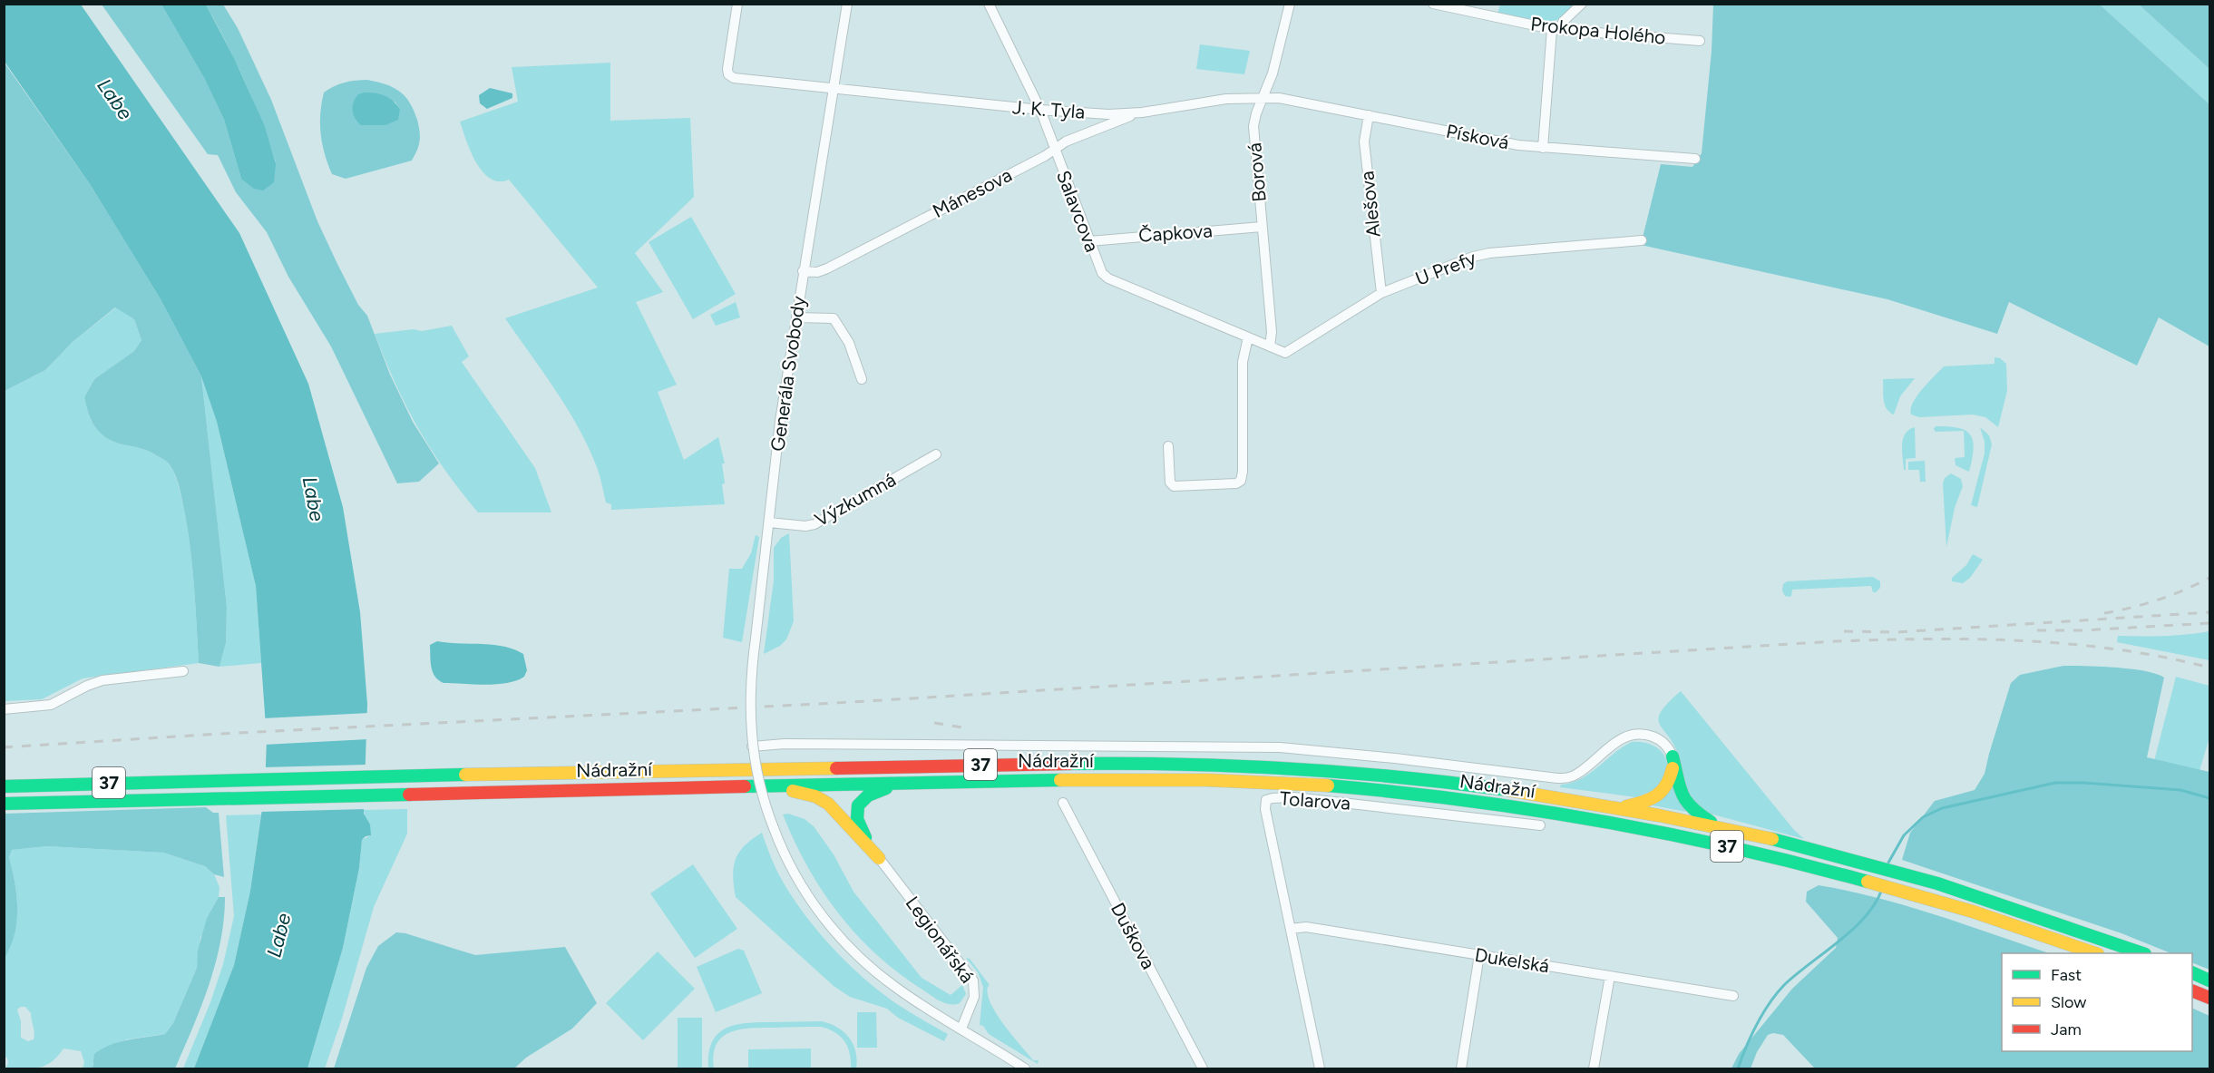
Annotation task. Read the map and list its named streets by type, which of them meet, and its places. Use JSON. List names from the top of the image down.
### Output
{
  "streets": {
    "main road": ["Nádražní", "37"],
    "street": [
      "Prokopa Holého",
      "J. K. Tyla",
      "Písková",
      "Borová",
      "Mánesova",
      "Alešova",
      "Salavcova",
      "Čapkova",
      "U Prefy",
      "Generála Svobody",
      "Výzkumná",
      "Tolarova",
      "Duškova",
      "Legionářská",
      "Dukelská"
    ]
  },
  "crossings": [
    ["J. K. Tyla", "Písková"],
    ["J. K. Tyla", "Borová"],
    ["J. K. Tyla", "Mánesova"],
    ["J. K. Tyla", "Salavcova"],
    ["J. K. Tyla", "Generála Svobody"],
    ["Písková", "Borová"],
    ["Písková", "Alešova"],
    ["Borová", "Salavcova"],
    ["Borová", "Čapkova"],
    ["Borová", "U Prefy"],
    ["Mánesova", "Salavcova"],
    ["Mánesova", "Generála Svobody"],
    ["Alešova", "U Prefy"],
    ["Salavcova", "Čapkova"],
    ["Salavcova", "U Prefy"],
    ["Generála Svobody", "Výzkumná"],
    ["Nádražní", "37"],
    ["Tolarova", "Dukelská"]
  ],
  "water": ["Labe"],
  "legend": ["Fast", "Slow", "Jam"]
}
